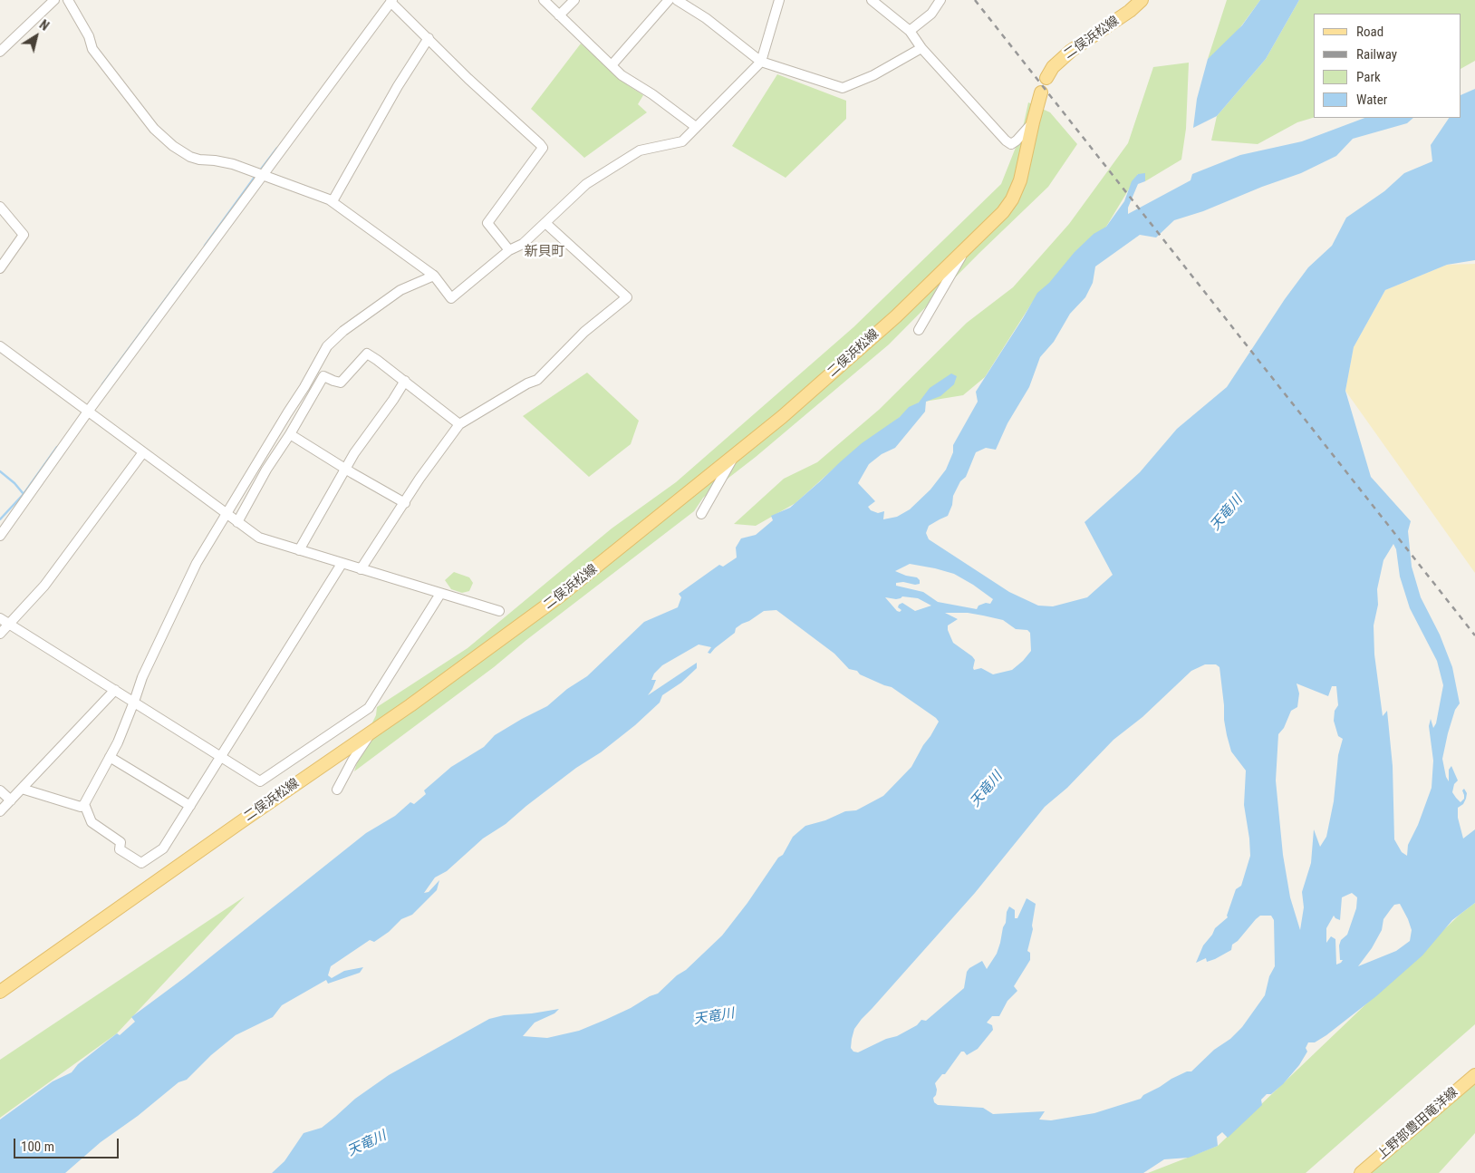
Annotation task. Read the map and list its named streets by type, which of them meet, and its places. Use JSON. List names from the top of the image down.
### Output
{
  "streets": {
    "main road": ["二俣浜松線", "上野部豊田竜洋線"]
  },
  "districts": ["新貝町"],
  "water": ["天竜川"],
  "legend": [
    "Road",
    "Railway",
    "Park",
    "Water"
  ],
  "scale_bar": "100 m",
  "north": "top right"
}
